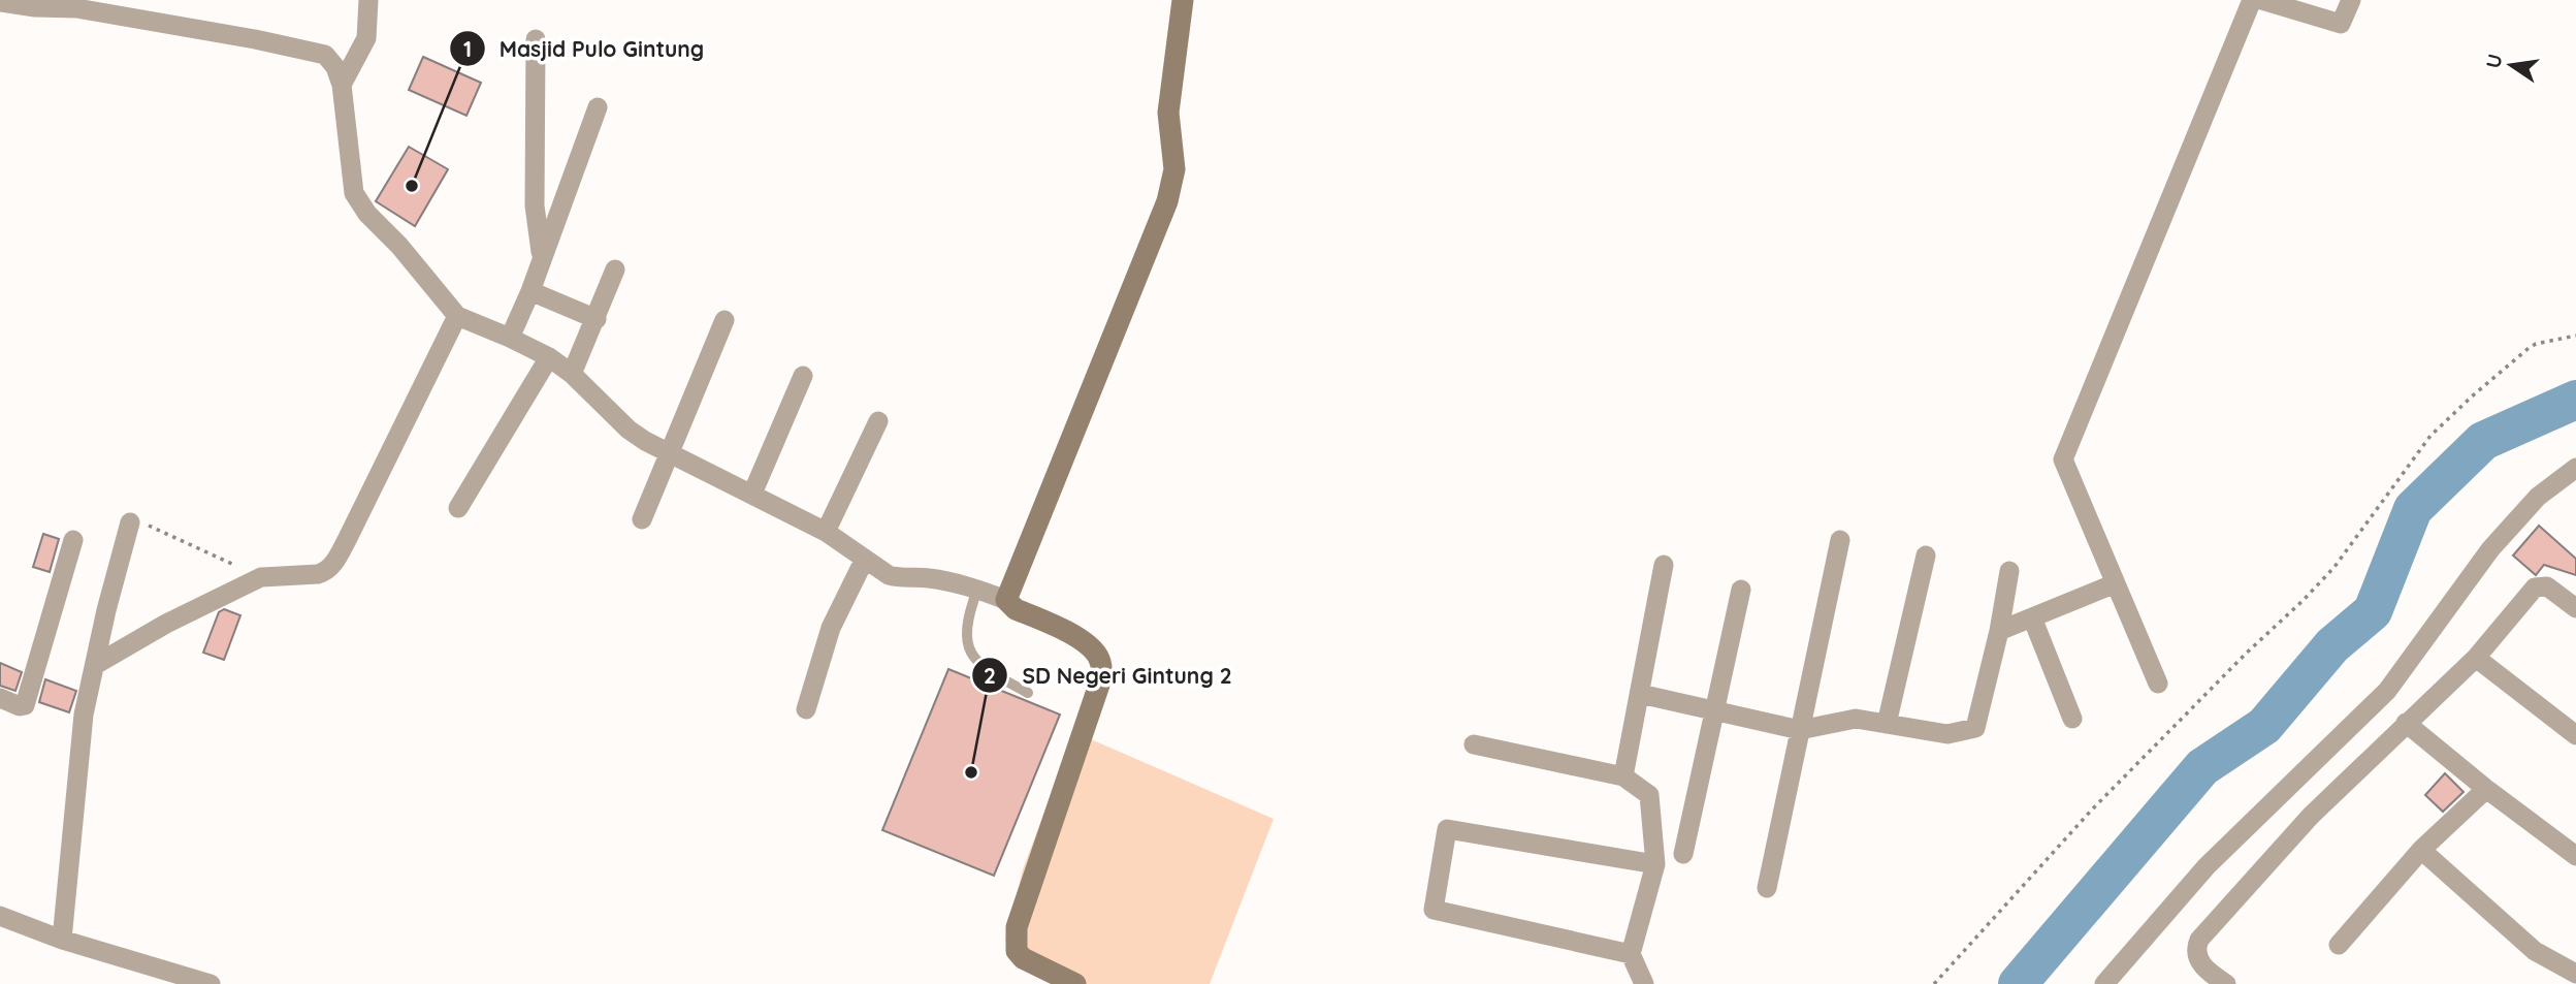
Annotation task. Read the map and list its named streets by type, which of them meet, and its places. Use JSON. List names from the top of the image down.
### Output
{
  "places": ["Masjid Pulo Gintung", "SD Negeri Gintung 2"],
  "north": "left"
}
